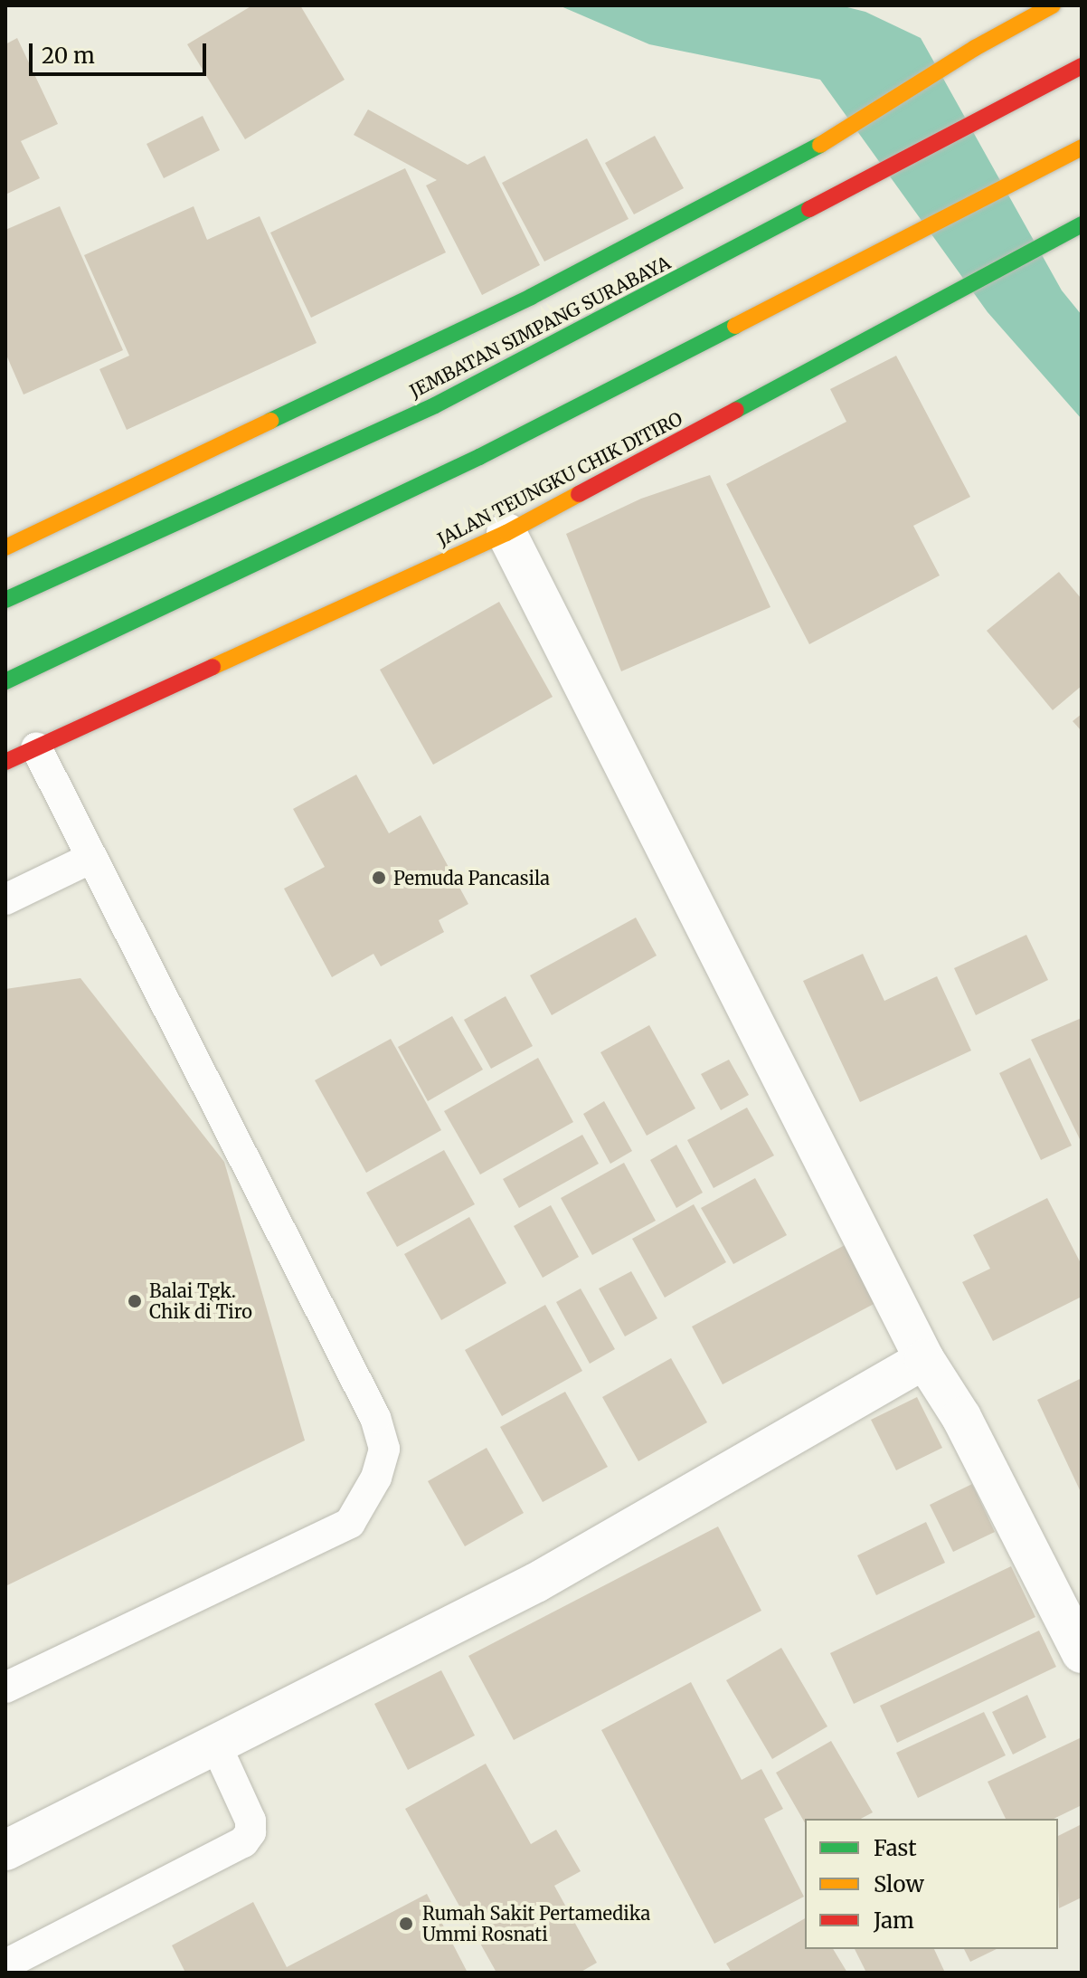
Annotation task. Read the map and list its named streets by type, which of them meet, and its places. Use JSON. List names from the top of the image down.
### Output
{
  "streets": {
    "highway": ["JEMBATAN SIMPANG SURABAYA", "JALAN TEUNGKU CHIK DITIRO"]
  },
  "places": ["Pemuda Pancasila", "Balai Tgk. Chik di Tiro", "Rumah Sakit Pertamedika Ummi Rosnati"],
  "legend": ["Fast", "Slow", "Jam"],
  "scale_bar": "20 m"
}
